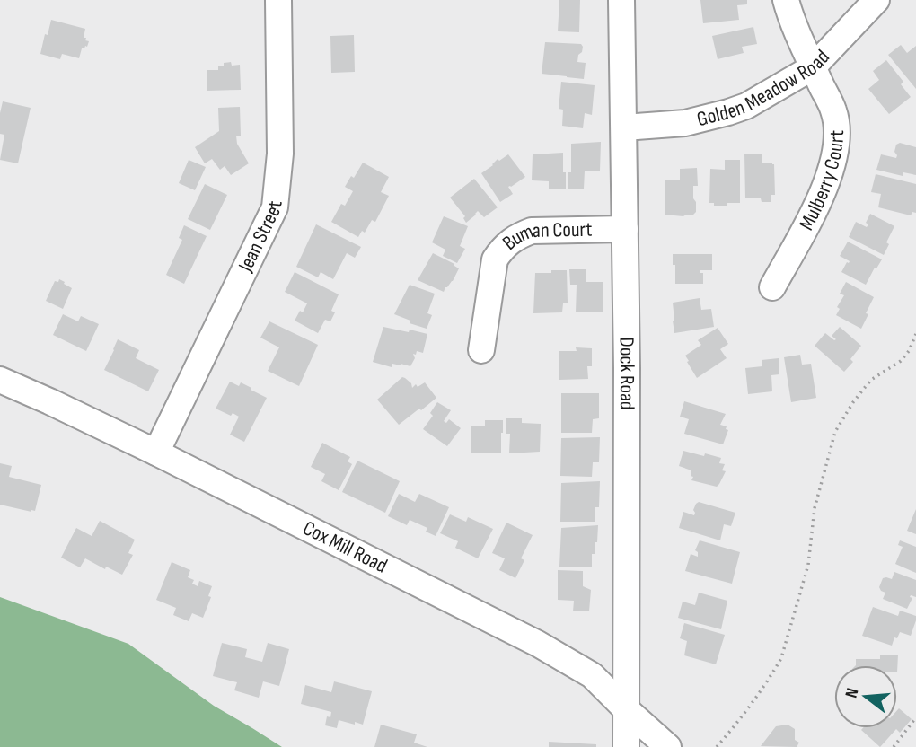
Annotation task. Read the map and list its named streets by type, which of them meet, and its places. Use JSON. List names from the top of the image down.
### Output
{
  "streets": {
    "street": [
      "Golden Meadow Road",
      "Mulberry Court",
      "Jean Street",
      "Buman Court",
      "Dock Road",
      "Cox Mill Road"
    ]
  },
  "crossings": [
    ["Golden Meadow Road", "Mulberry Court"],
    ["Golden Meadow Road", "Dock Road"],
    ["Jean Street", "Cox Mill Road"],
    ["Buman Court", "Dock Road"],
    ["Dock Road", "Cox Mill Road"]
  ],
  "north": "left"
}
